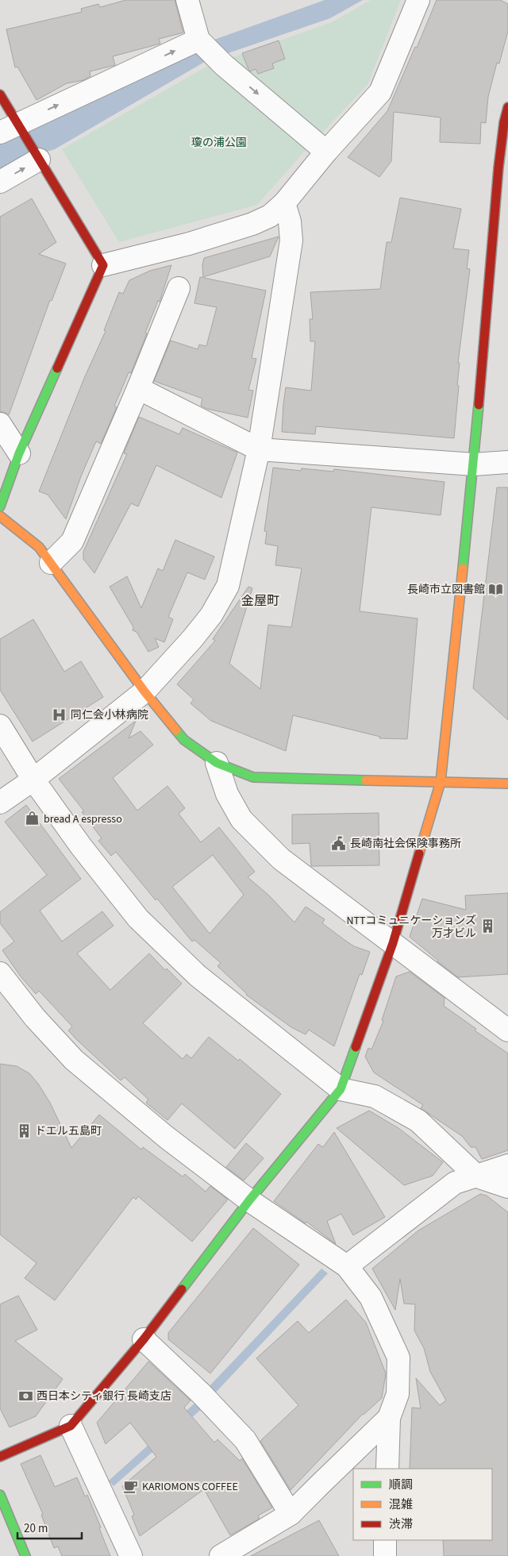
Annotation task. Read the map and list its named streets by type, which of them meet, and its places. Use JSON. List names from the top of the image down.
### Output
{
  "districts": ["金屋町"],
  "parks": ["瓊の浦公園"],
  "places": {
    "library": ["長崎市立図書館"],
    "hospital": ["同仁会小林病院"],
    "shop": ["bread A espresso"],
    "public building": ["長崎南社会保険事務所"],
    "building": ["NTTコミュニケーションズ 万才ビル", "ドエル五島町"],
    "bank": ["西日本シティ銀行 長崎支店"],
    "cafe": ["KARIOMONS COFFEE"]
  },
  "legend": ["順調", "混雑", "渋滞"],
  "scale_bar": "20 m"
}
